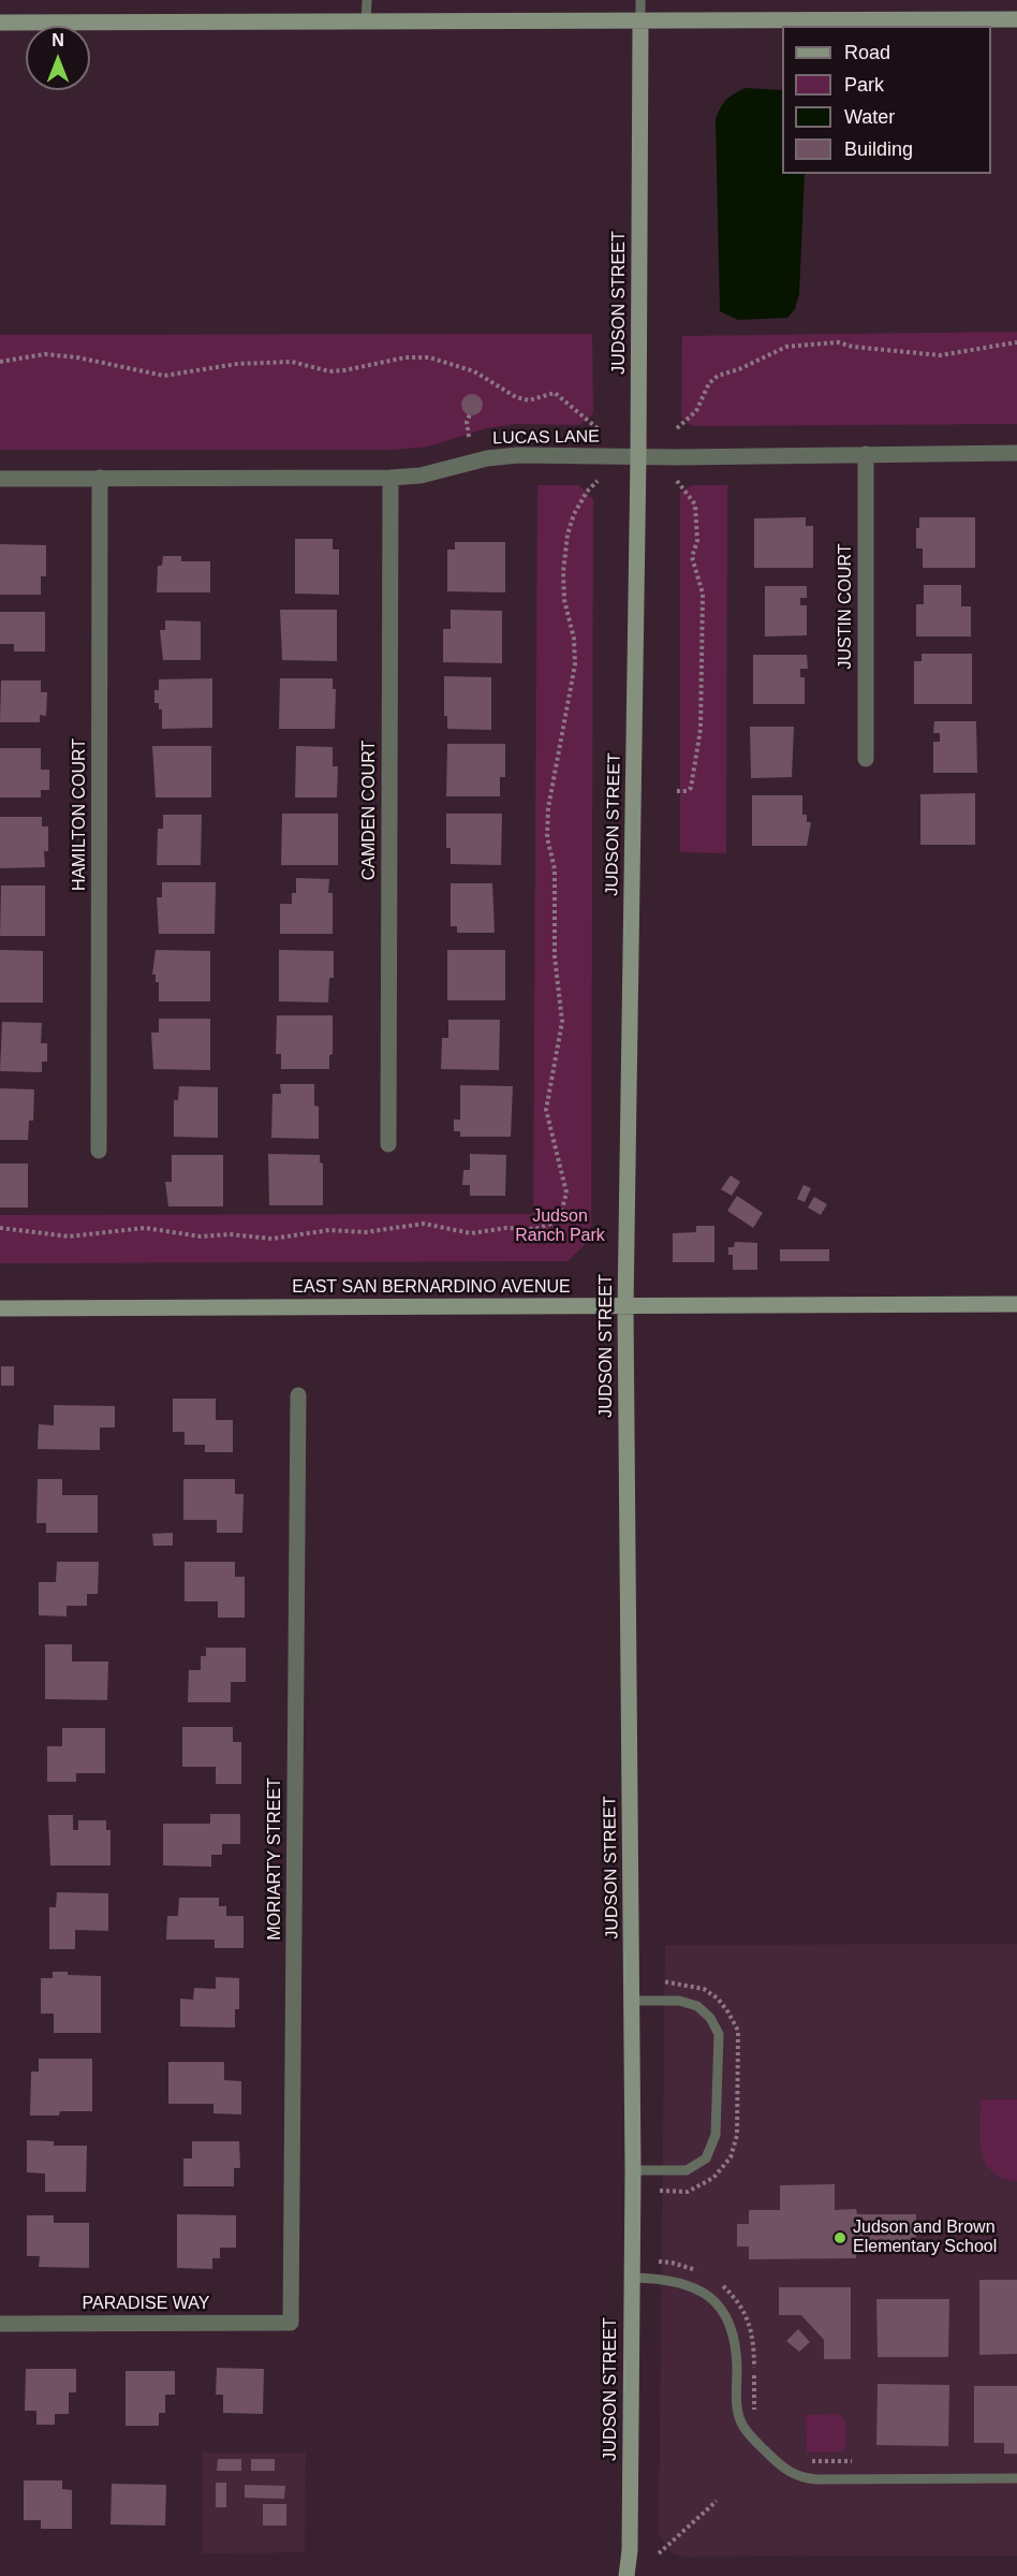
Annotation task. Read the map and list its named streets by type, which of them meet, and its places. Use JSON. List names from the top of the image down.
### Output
{
  "streets": {
    "street": [
      "JUDSON STREET",
      "LUCAS LANE",
      "JUSTIN COURT",
      "CAMDEN COURT",
      "HAMILTON COURT",
      "EAST SAN BERNARDINO AVENUE",
      "MORIARTY STREET",
      "PARADISE WAY"
    ]
  },
  "crossings": [
    ["JUDSON STREET", "LUCAS LANE"],
    ["JUDSON STREET", "EAST SAN BERNARDINO AVENUE"],
    ["LUCAS LANE", "JUSTIN COURT"],
    ["LUCAS LANE", "CAMDEN COURT"],
    ["LUCAS LANE", "HAMILTON COURT"],
    ["MORIARTY STREET", "PARADISE WAY"]
  ],
  "parks": ["Judson Ranch Park"],
  "places": ["Judson and Brown Elementary School"],
  "legend": [
    "Road",
    "Park",
    "Water",
    "Building"
  ],
  "north": "top"
}
